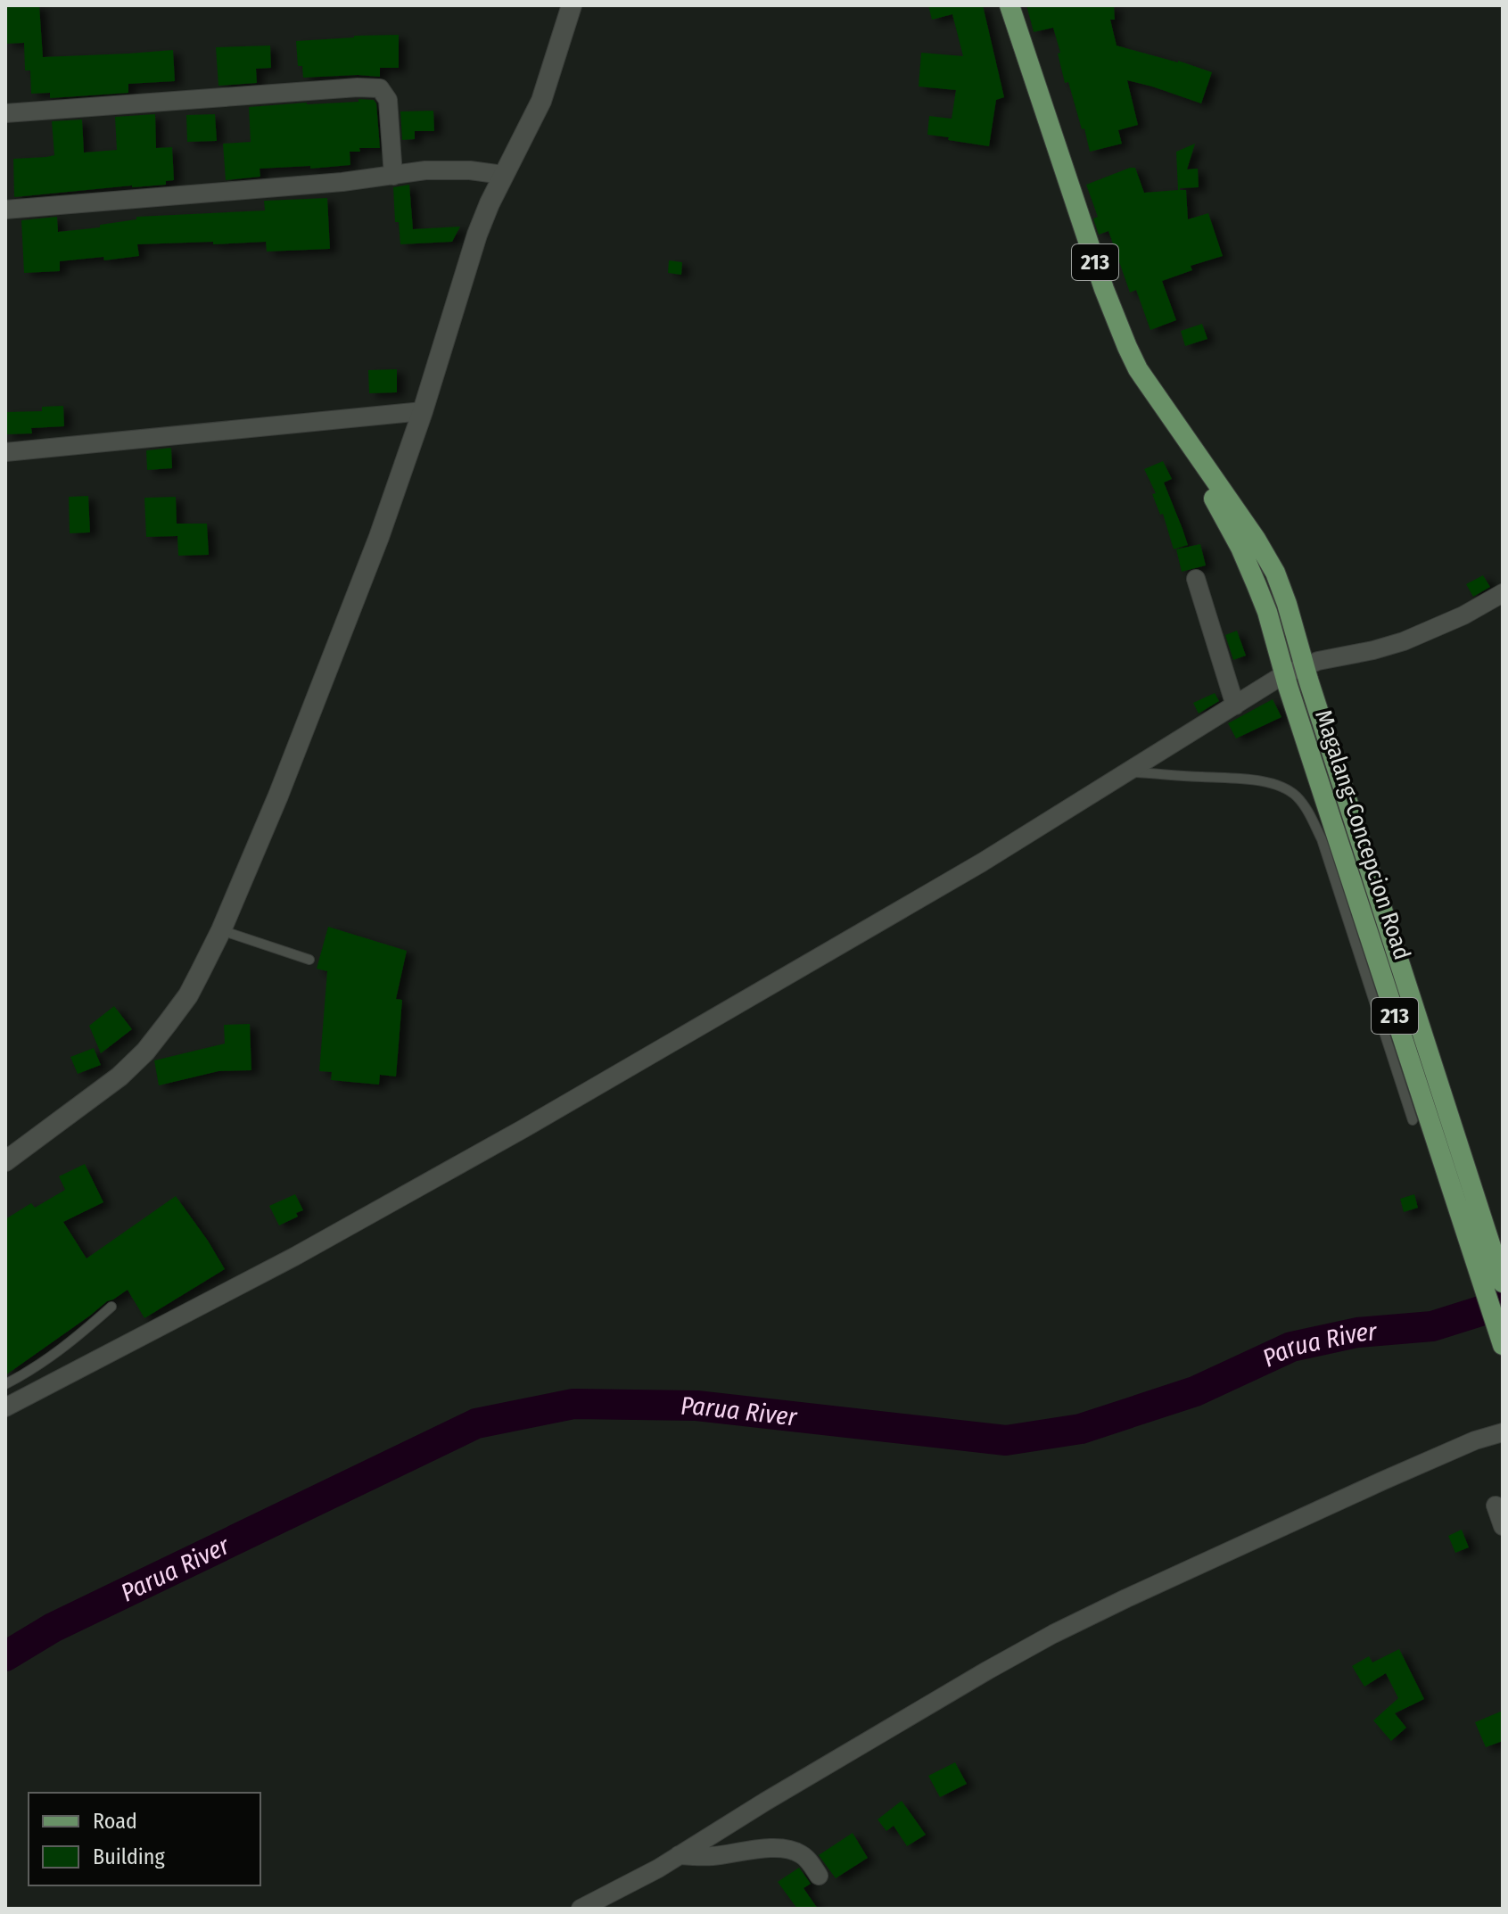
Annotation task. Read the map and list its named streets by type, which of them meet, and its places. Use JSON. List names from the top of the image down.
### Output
{
  "streets": {
    "main road": ["213", "Magalang-Concepcion Road"]
  },
  "water": ["Parua River"],
  "legend": ["Road", "Building"]
}
